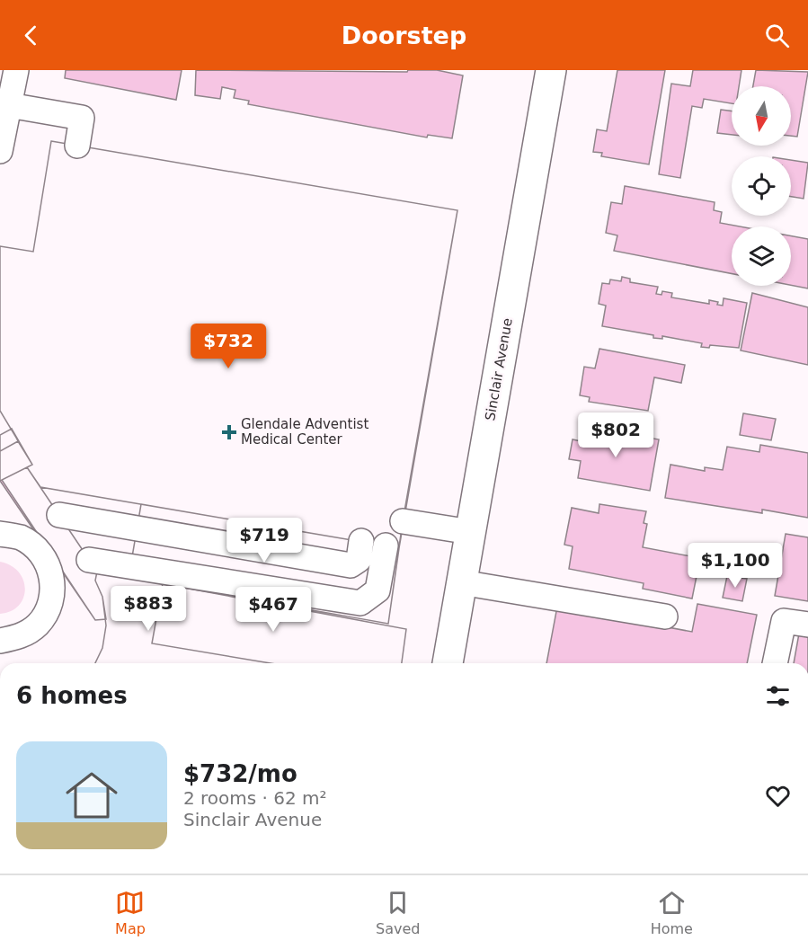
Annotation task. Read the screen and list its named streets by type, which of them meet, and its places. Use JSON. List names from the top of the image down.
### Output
{
  "streets": {
    "street": ["Sinclair Avenue"]
  },
  "places": {
    "health": ["Glendale Adventist Medical Center"]
  },
  "north": "bottom",
  "page": {
    "header": "Doorstep",
    "price": [
      "$732",
      "$802",
      "$719",
      "$1,100",
      "$883",
      "$467"
    ],
    "heading": "6 homes",
    "list": [
      {
        "name": "$732/mo",
        "note": "2 rooms · 62 m² · Sinclair Avenue"
      }
    ],
    "tabs": ["Map", "Saved", "Home"]
  }
}
